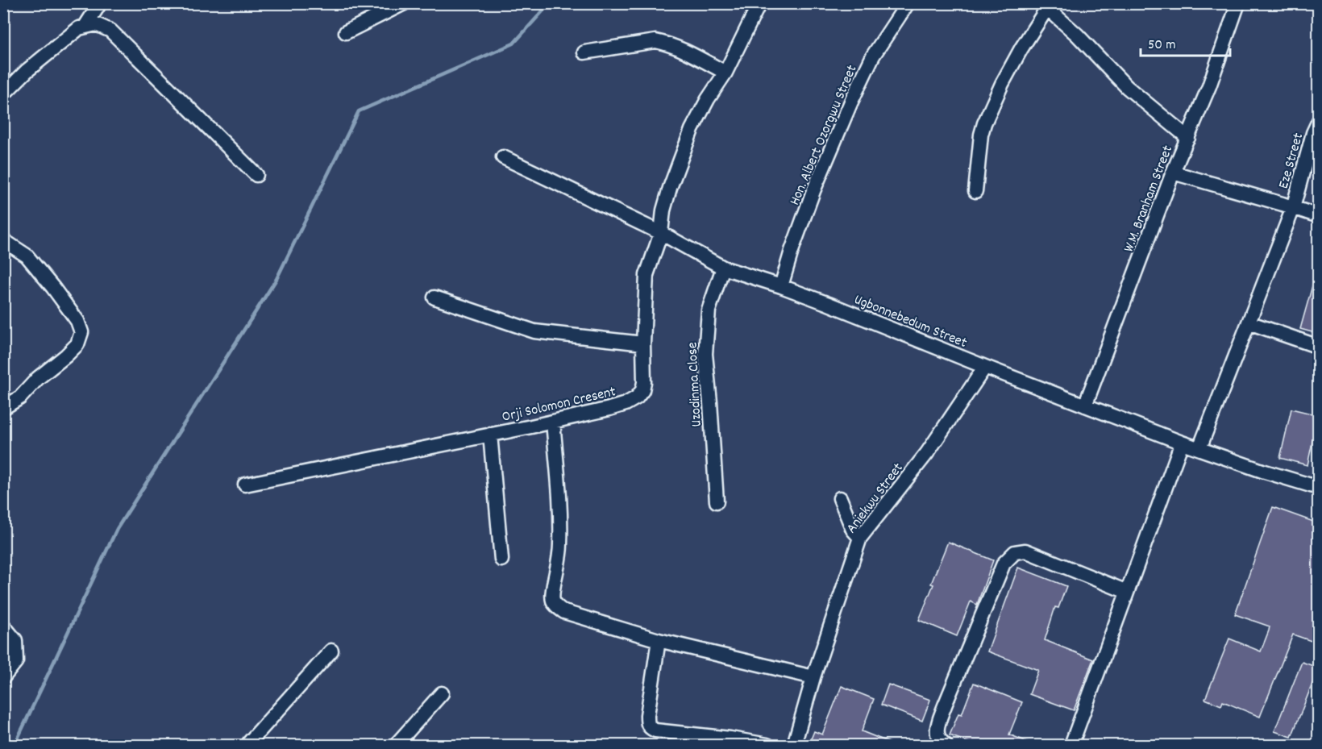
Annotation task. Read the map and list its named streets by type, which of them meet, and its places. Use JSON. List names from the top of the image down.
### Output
{
  "streets": {
    "street": [
      "Hon. Albert Ozorgwu Street",
      "Eze Street",
      "W.M. Branham Street",
      "Ugbonnebedum Street",
      "Uzodinma Close",
      "Orji Solomon Cresent",
      "Aniekwu Street"
    ]
  },
  "crossings": [
    ["Hon. Albert Ozorgwu Street", "Ugbonnebedum Street"],
    ["Eze Street", "Ugbonnebedum Street"],
    ["W.M. Branham Street", "Ugbonnebedum Street"],
    ["Ugbonnebedum Street", "Uzodinma Close"],
    ["Ugbonnebedum Street", "Orji Solomon Cresent"],
    ["Ugbonnebedum Street", "Aniekwu Street"]
  ],
  "scale_bar": "50 m"
}
